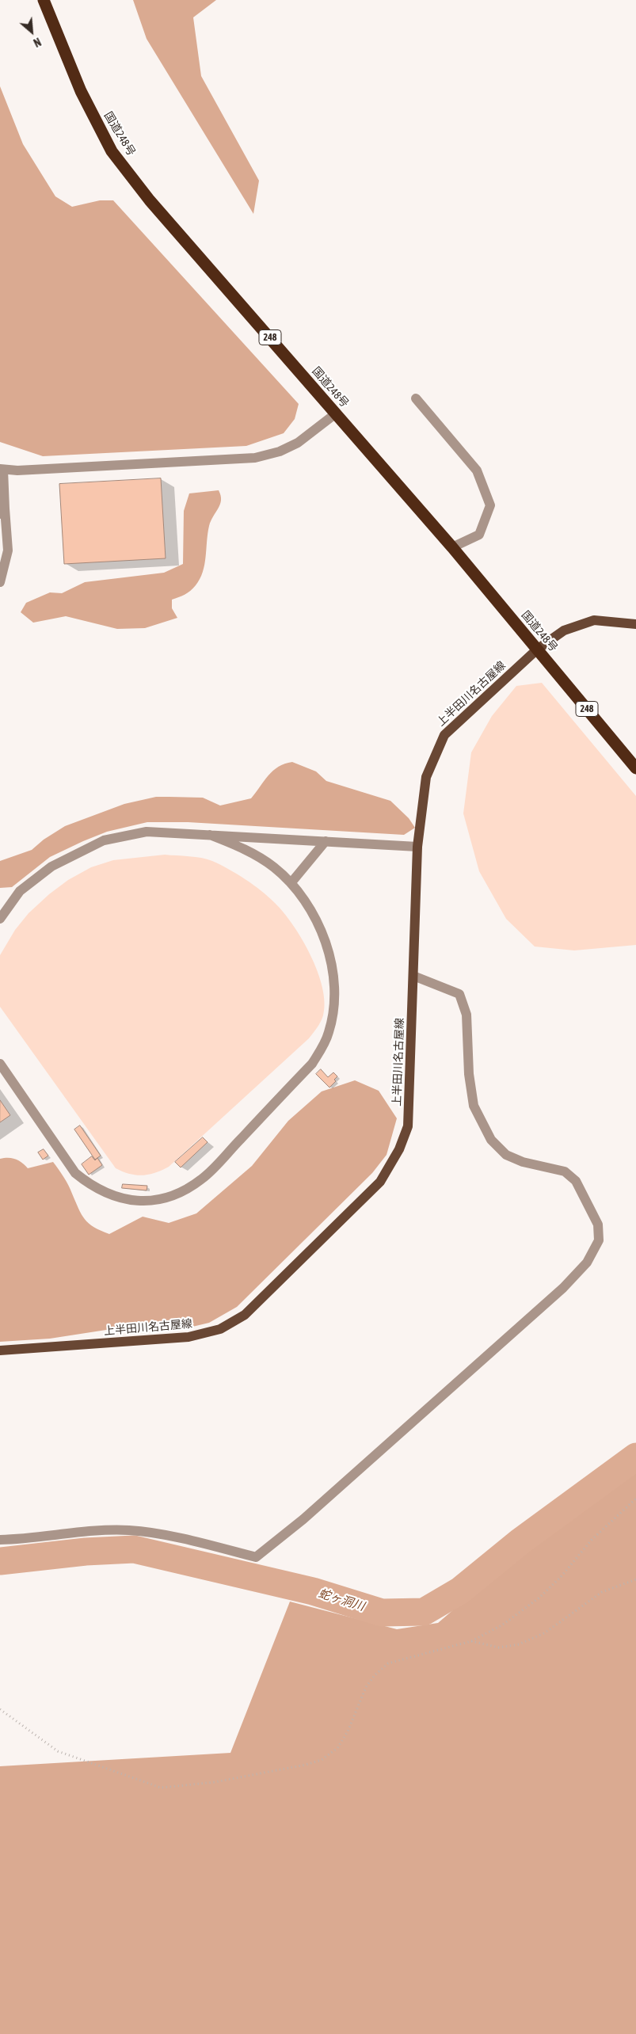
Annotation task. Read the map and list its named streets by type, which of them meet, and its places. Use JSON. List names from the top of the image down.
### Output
{
  "streets": {
    "highway": ["国道248号", "248"],
    "main road": ["上半田川名古屋線"]
  },
  "crossings": [
    ["国道248号", "上半田川名古屋線"]
  ],
  "water": ["蛇ヶ洞川"],
  "north": "bottom right"
}
